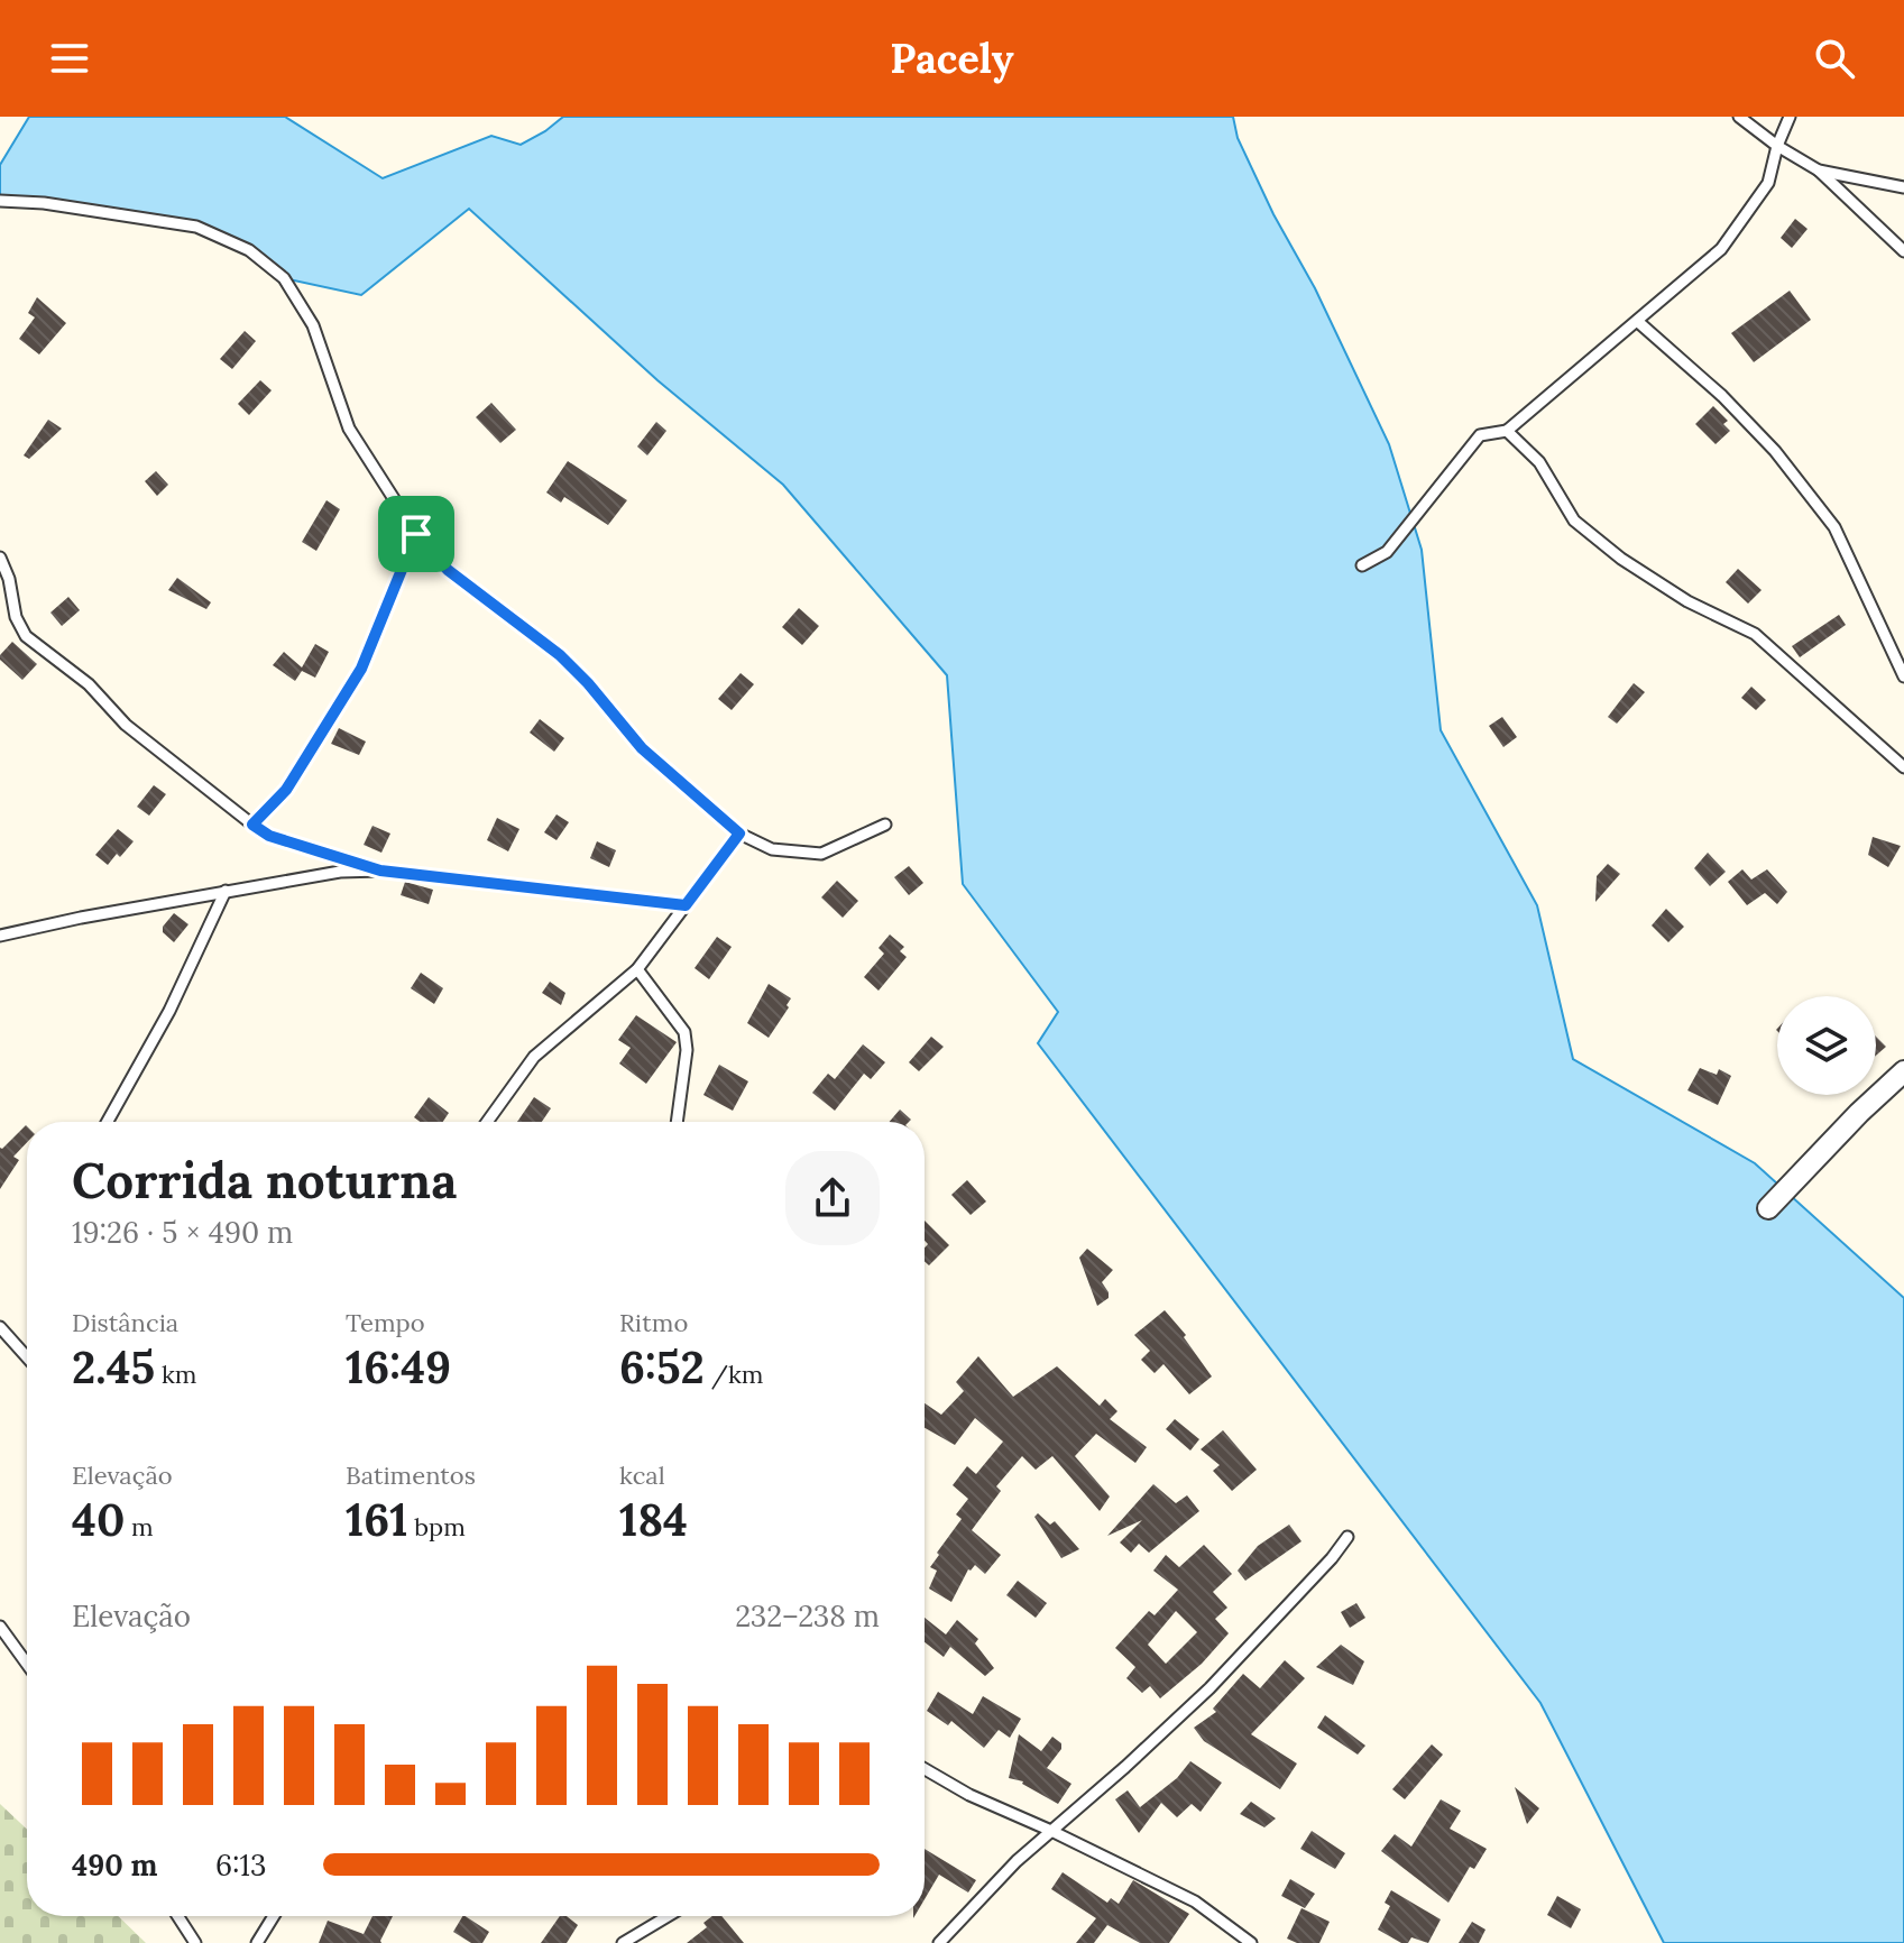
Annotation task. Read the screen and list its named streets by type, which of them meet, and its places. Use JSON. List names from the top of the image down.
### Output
{
  "page": {
    "header": "Pacely",
    "heading": ["Corrida noturna", "19:26 · 5 × 490 m"],
    "stats": [
      ["Distância", "2.45 km"],
      ["Tempo", "16:49"],
      ["Ritmo", "6:52 /km"],
      ["Elevação", "40 m"],
      ["Batimentos", "161 bpm"],
      ["kcal", "184"]
    ],
    "chart": ["Elevação", "232–238 m"],
    "list": [
      {
        "name": "490 m",
        "note": "6:13"
      }
    ]
  }
}
